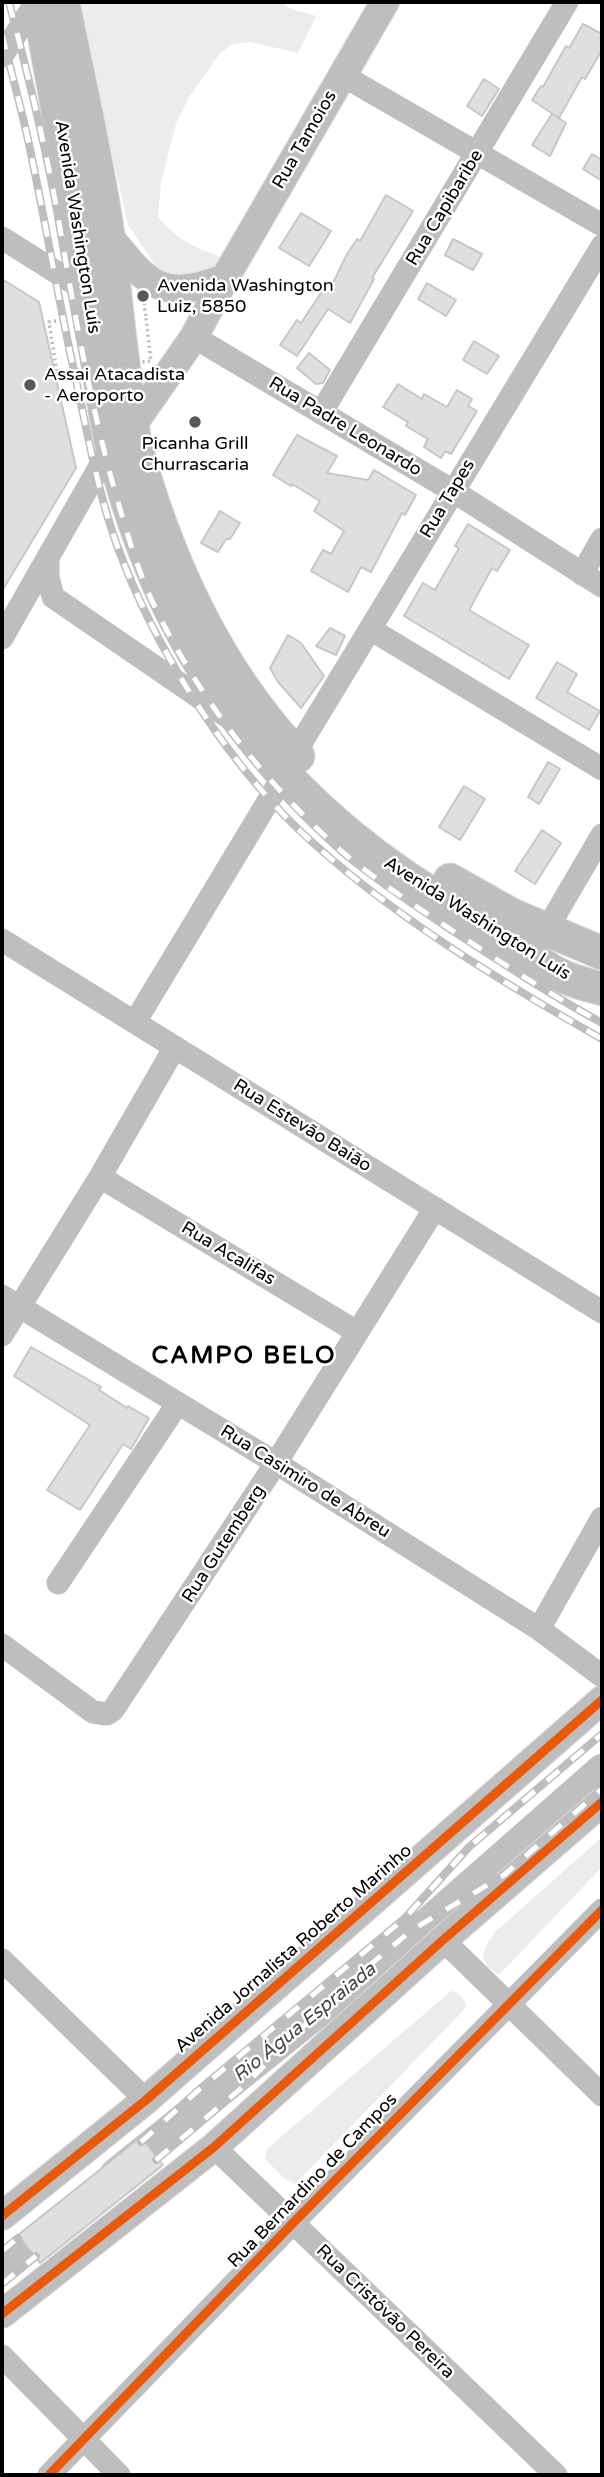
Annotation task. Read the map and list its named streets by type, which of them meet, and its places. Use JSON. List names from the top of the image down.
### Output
{
  "streets": {
    "highway": ["Avenida Washington Luís"],
    "main road": ["Rua Tamoios", "Avenida Jornalista Roberto Marinho"],
    "street": [
      "Rua Capibaribe",
      "Rua Padre Leonardo",
      "Rua Tapes",
      "Rua Estevão Baião",
      "Rua Acalifas",
      "Rua Casimiro de Abreu",
      "Rua Gutemberg",
      "Rua Bernardino de Campos",
      "Rua Cristóvão Pereira"
    ]
  },
  "crossings": [
    ["Rua Tamoios", "Avenida Washington Luís"],
    ["Rua Tamoios", "Rua Padre Leonardo"],
    ["Rua Capibaribe", "Rua Padre Leonardo"],
    ["Avenida Washington Luís", "Rua Tapes"],
    ["Rua Padre Leonardo", "Rua Tapes"],
    ["Rua Tapes", "Rua Estevão Baião"],
    ["Rua Estevão Baião", "Rua Gutemberg"],
    ["Rua Acalifas", "Rua Gutemberg"],
    ["Rua Casimiro de Abreu", "Rua Gutemberg"],
    ["Rua Bernardino de Campos", "Rua Cristóvão Pereira"]
  ],
  "districts": ["CAMPO BELO"],
  "water": ["Rio Água Espraiada"],
  "places": ["Avenida Washington Luiz, 5850", "Assai Atacadista - Aeroporto", "Picanha Grill Churrascaria"]
}
